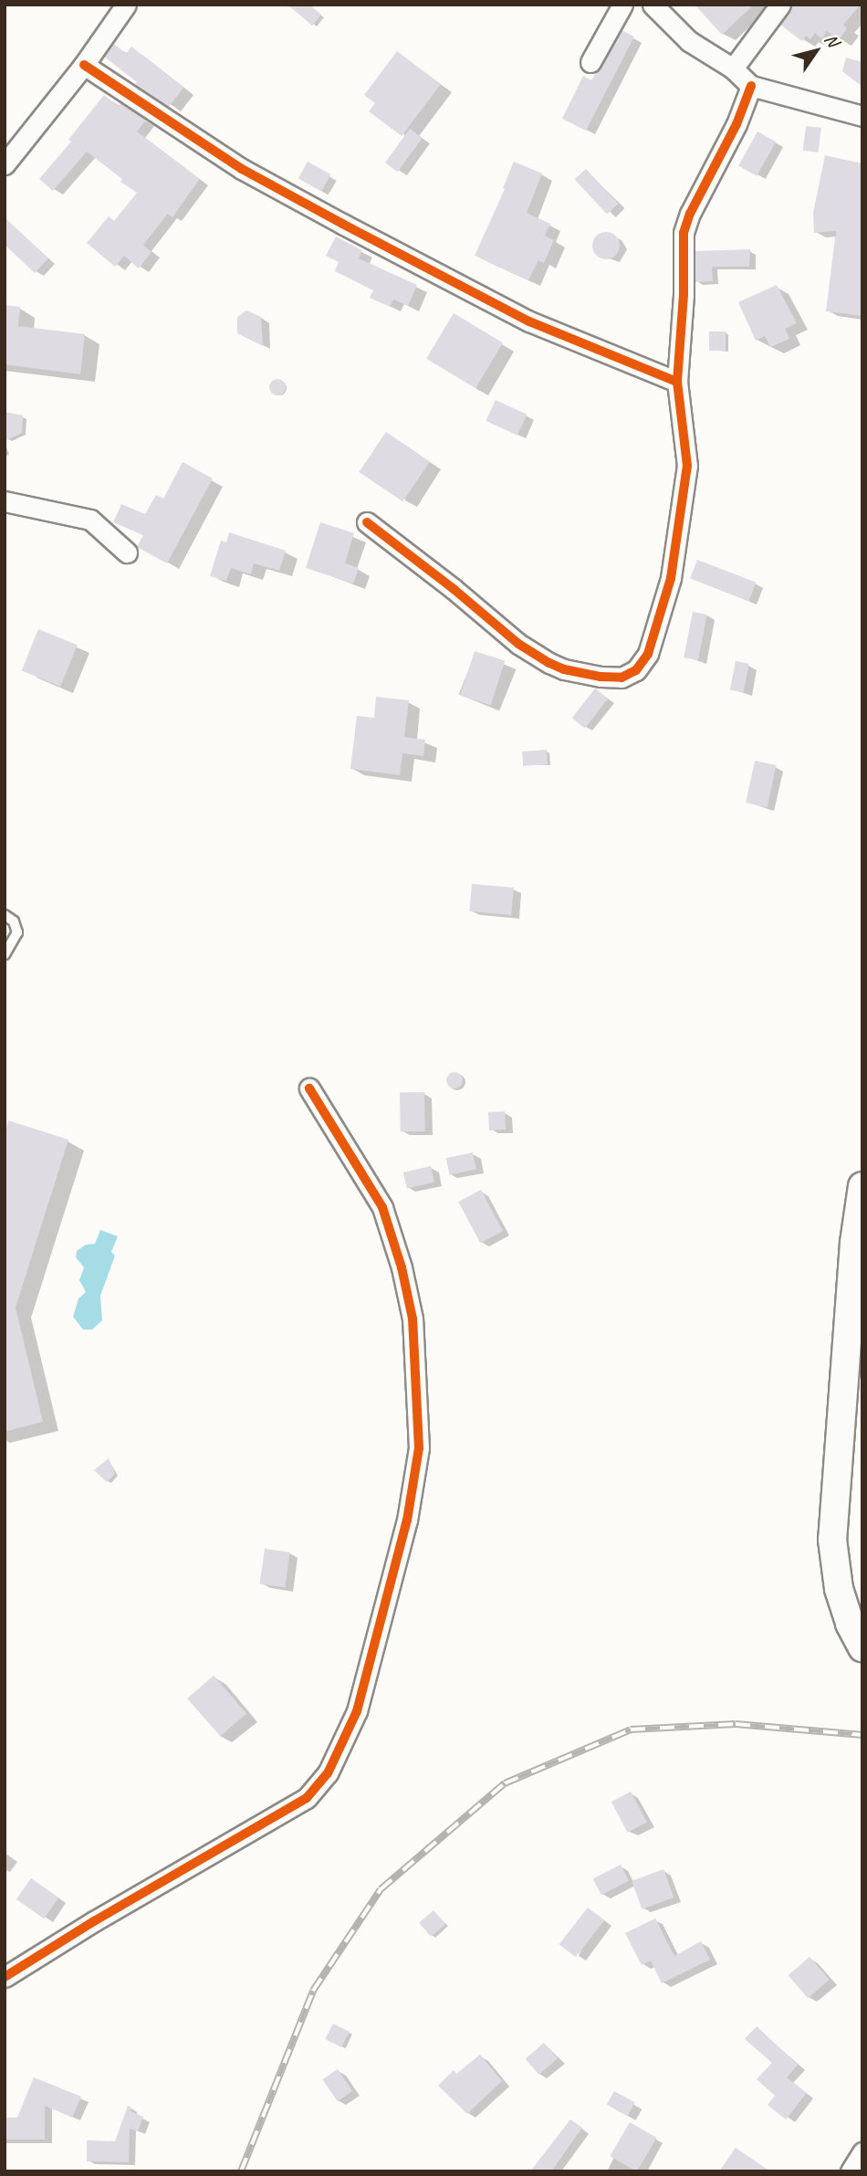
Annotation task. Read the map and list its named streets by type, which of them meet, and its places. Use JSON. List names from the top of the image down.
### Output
{
  "north": "top right"
}
